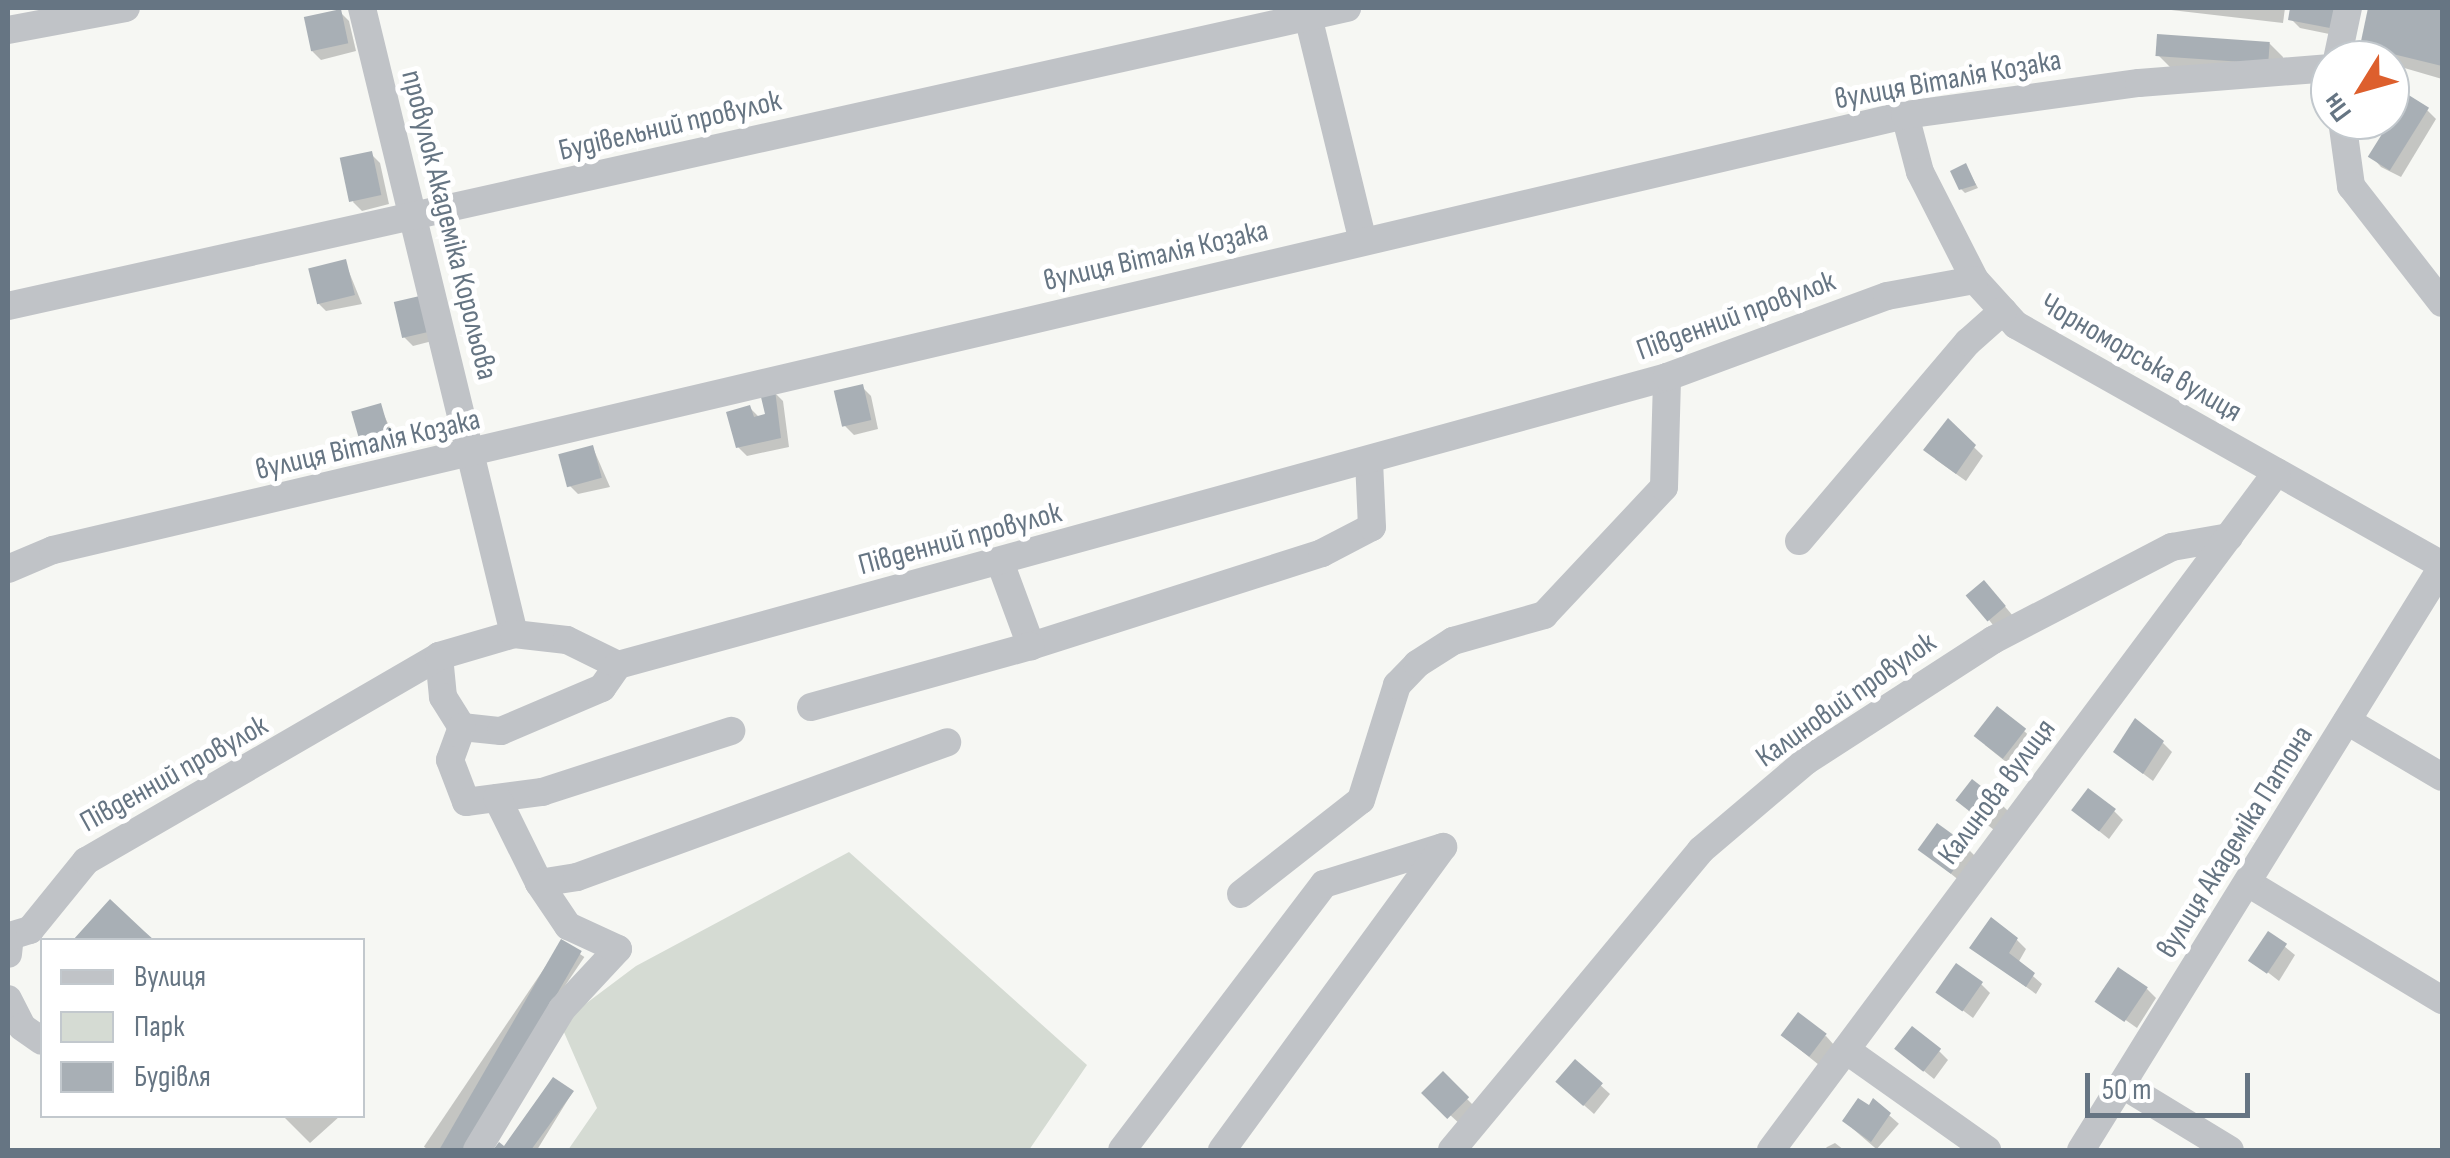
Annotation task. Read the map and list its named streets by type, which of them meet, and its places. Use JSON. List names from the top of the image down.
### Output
{
  "streets": {
    "street": [
      "вулиця Віталія Козака",
      "Будівельний провулок",
      "провулок Академіка Корольова",
      "Південний провулок",
      "Чорноморська вулиця",
      "Калиновий провулок",
      "Калинова вулиця",
      "вулиця Академіка Патона"
    ]
  },
  "crossings": [
    ["вулиця Віталія Козака", "провулок Академіка Корольова"],
    ["вулиця Віталія Козака", "Чорноморська вулиця"],
    ["Будівельний провулок", "провулок Академіка Корольова"],
    ["провулок Академіка Корольова", "Південний провулок"],
    ["Південний провулок", "Чорноморська вулиця"],
    ["Чорноморська вулиця", "Калинова вулиця"],
    ["Чорноморська вулиця", "вулиця Академіка Патона"],
    ["Калиновий провулок", "Калинова вулиця"]
  ],
  "legend": ["Вулиця", "Парк", "Будівля"],
  "scale_bar": "50 m",
  "north": "bottom left"
}
